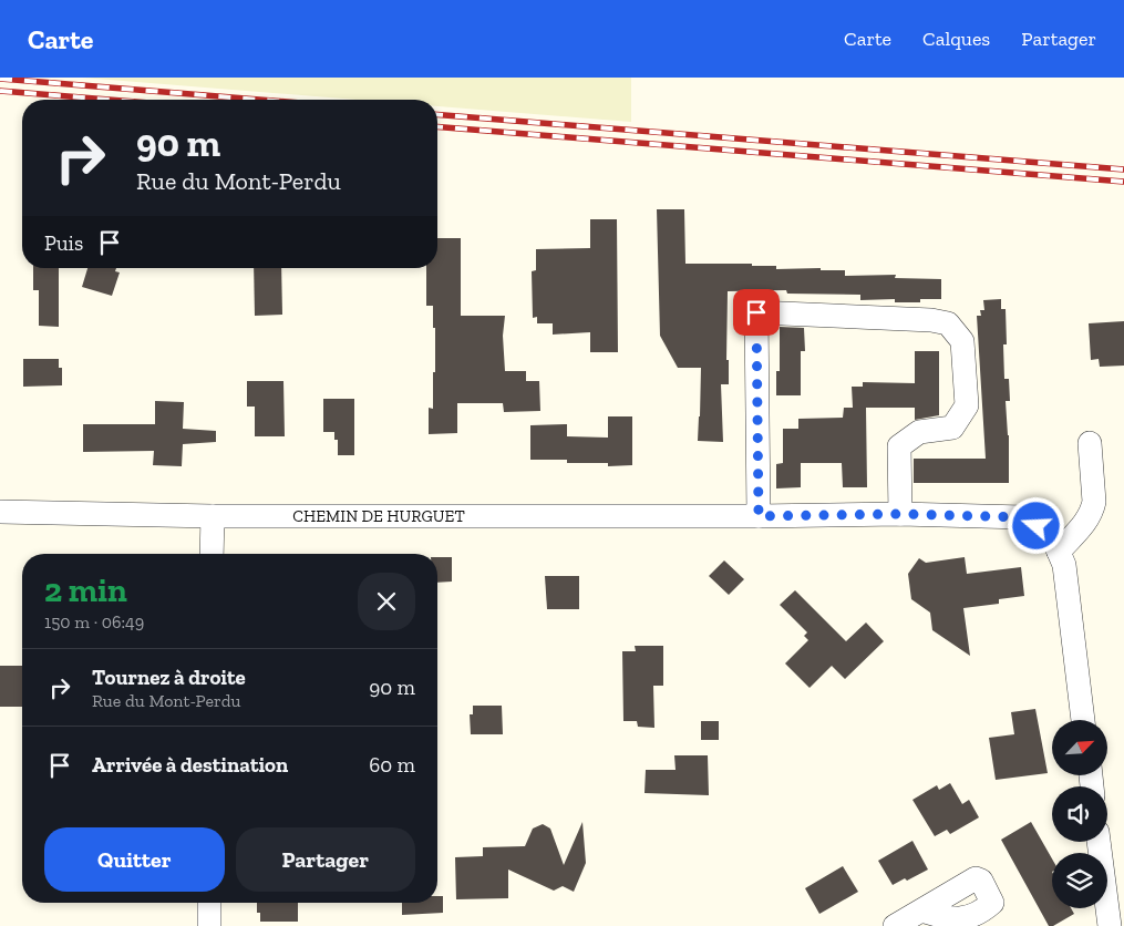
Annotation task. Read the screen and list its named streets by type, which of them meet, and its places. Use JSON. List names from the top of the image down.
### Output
{
  "streets": {
    "street": ["CHEMIN DE HURGUET"]
  },
  "north": "top right",
  "page": {
    "header": "Carte",
    "nav": ["Carte", "Calques", "Partager"],
    "turn": ["90 m", "Rue du Mont-Perdu"],
    "then": "Puis",
    "heading": ["2 min", "150 m · 06:49"],
    "list": [
      {
        "name": "Tournez à droite",
        "note": "Rue du Mont-Perdu",
        "value": "90 m"
      },
      {
        "name": "Arrivée à destination",
        "value": "60 m"
      }
    ],
    "buttons": ["Quitter", "Partager"]
  }
}
